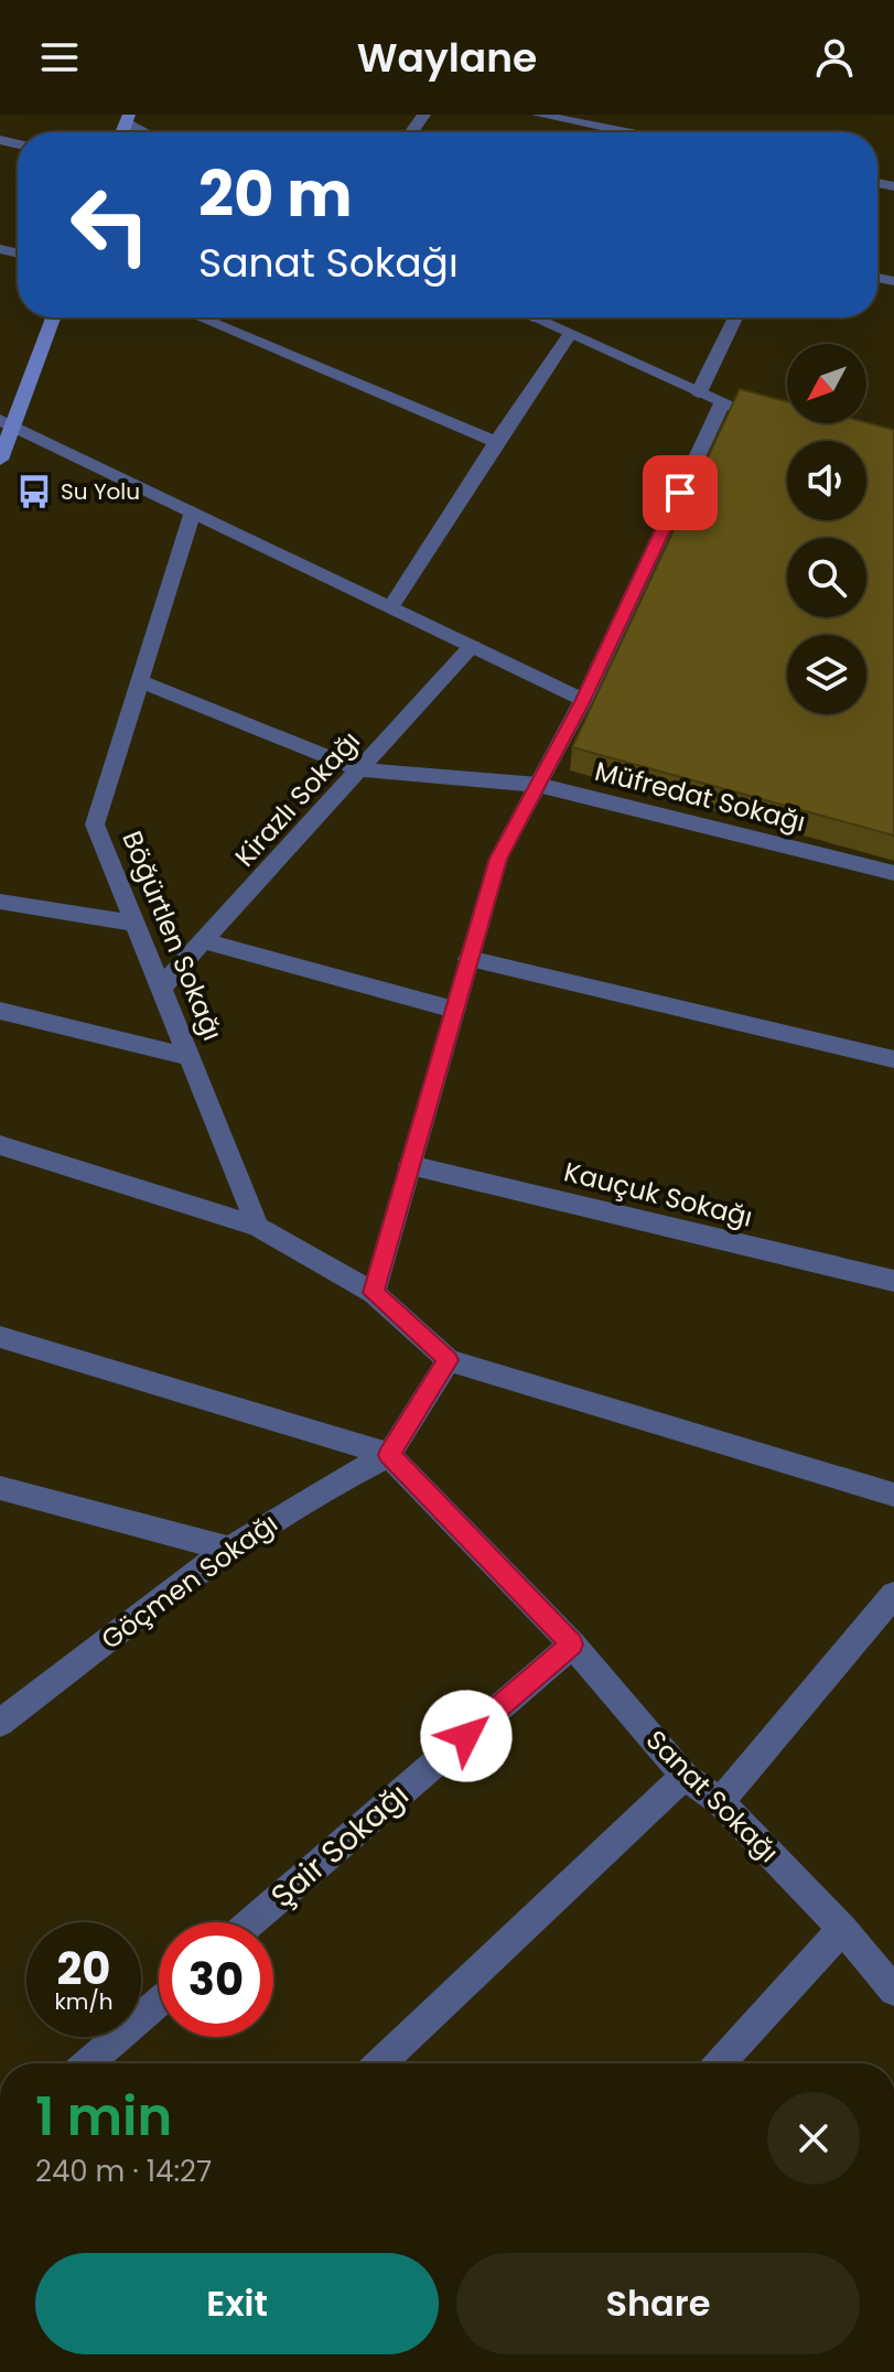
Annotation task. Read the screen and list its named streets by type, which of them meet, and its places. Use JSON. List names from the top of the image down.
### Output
{
  "streets": {
    "street": [
      "Müfredat Sokağı",
      "Kirazlı Sokağı",
      "Böğürtlen Sokağı",
      "Kauçuk Sokağı",
      "Göçmen Sokağı",
      "Sanat Sokağı",
      "Şair Sokağı"
    ]
  },
  "crossings": [
    ["Müfredat Sokağı", "Kirazlı Sokağı"],
    ["Müfredat Sokağı", "Böğürtlen Sokağı"],
    ["Kirazlı Sokağı", "Böğürtlen Sokağı"],
    ["Göçmen Sokağı", "Sanat Sokağı"],
    ["Sanat Sokağı", "Şair Sokağı"]
  ],
  "places": {
    "bus stop": ["Su Yolu"]
  },
  "north": "bottom left",
  "page": {
    "header": "Waylane",
    "turn": ["20 m", "Sanat Sokağı"],
    "speed": "20 km/h",
    "limit": "30",
    "heading": ["1 min", "240 m · 14:27"],
    "buttons": ["Exit", "Share"]
  }
}
